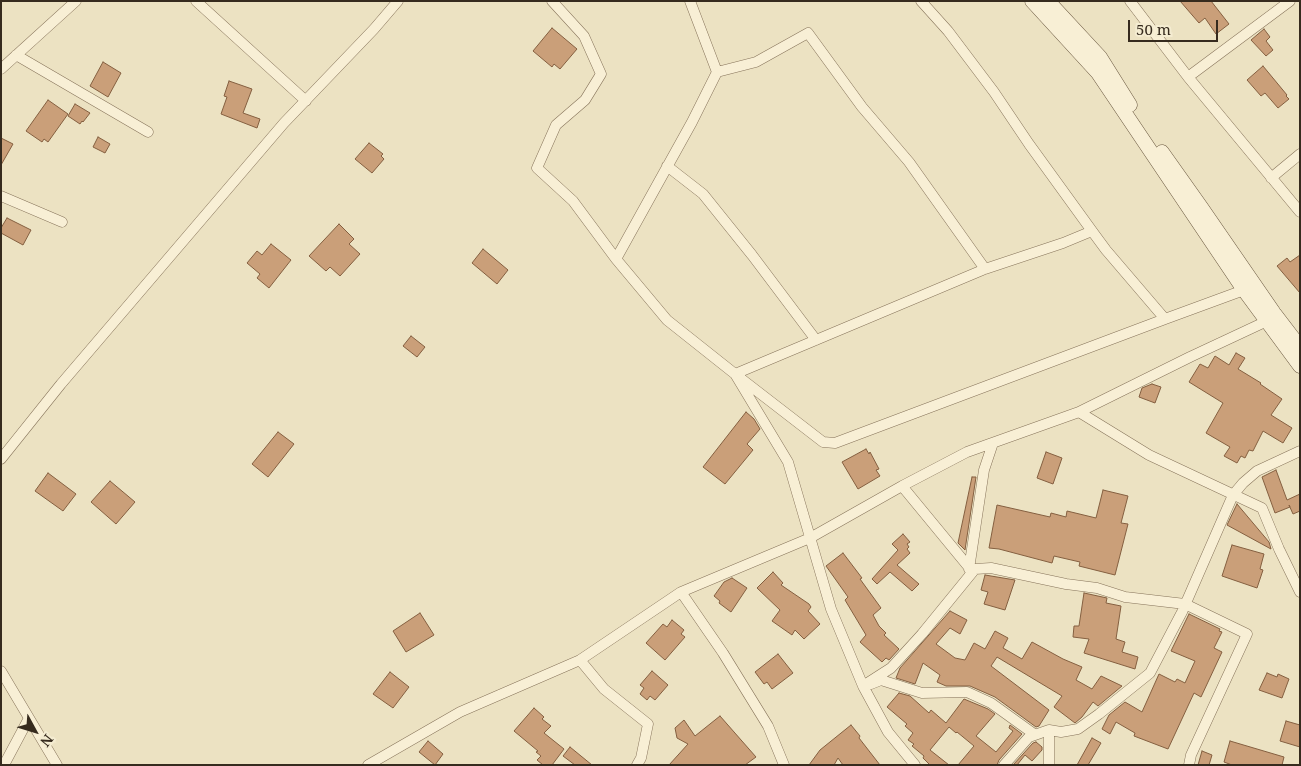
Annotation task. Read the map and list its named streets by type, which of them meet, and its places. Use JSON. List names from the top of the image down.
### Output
{
  "scale_bar": "50 m",
  "north": "bottom right"
}
